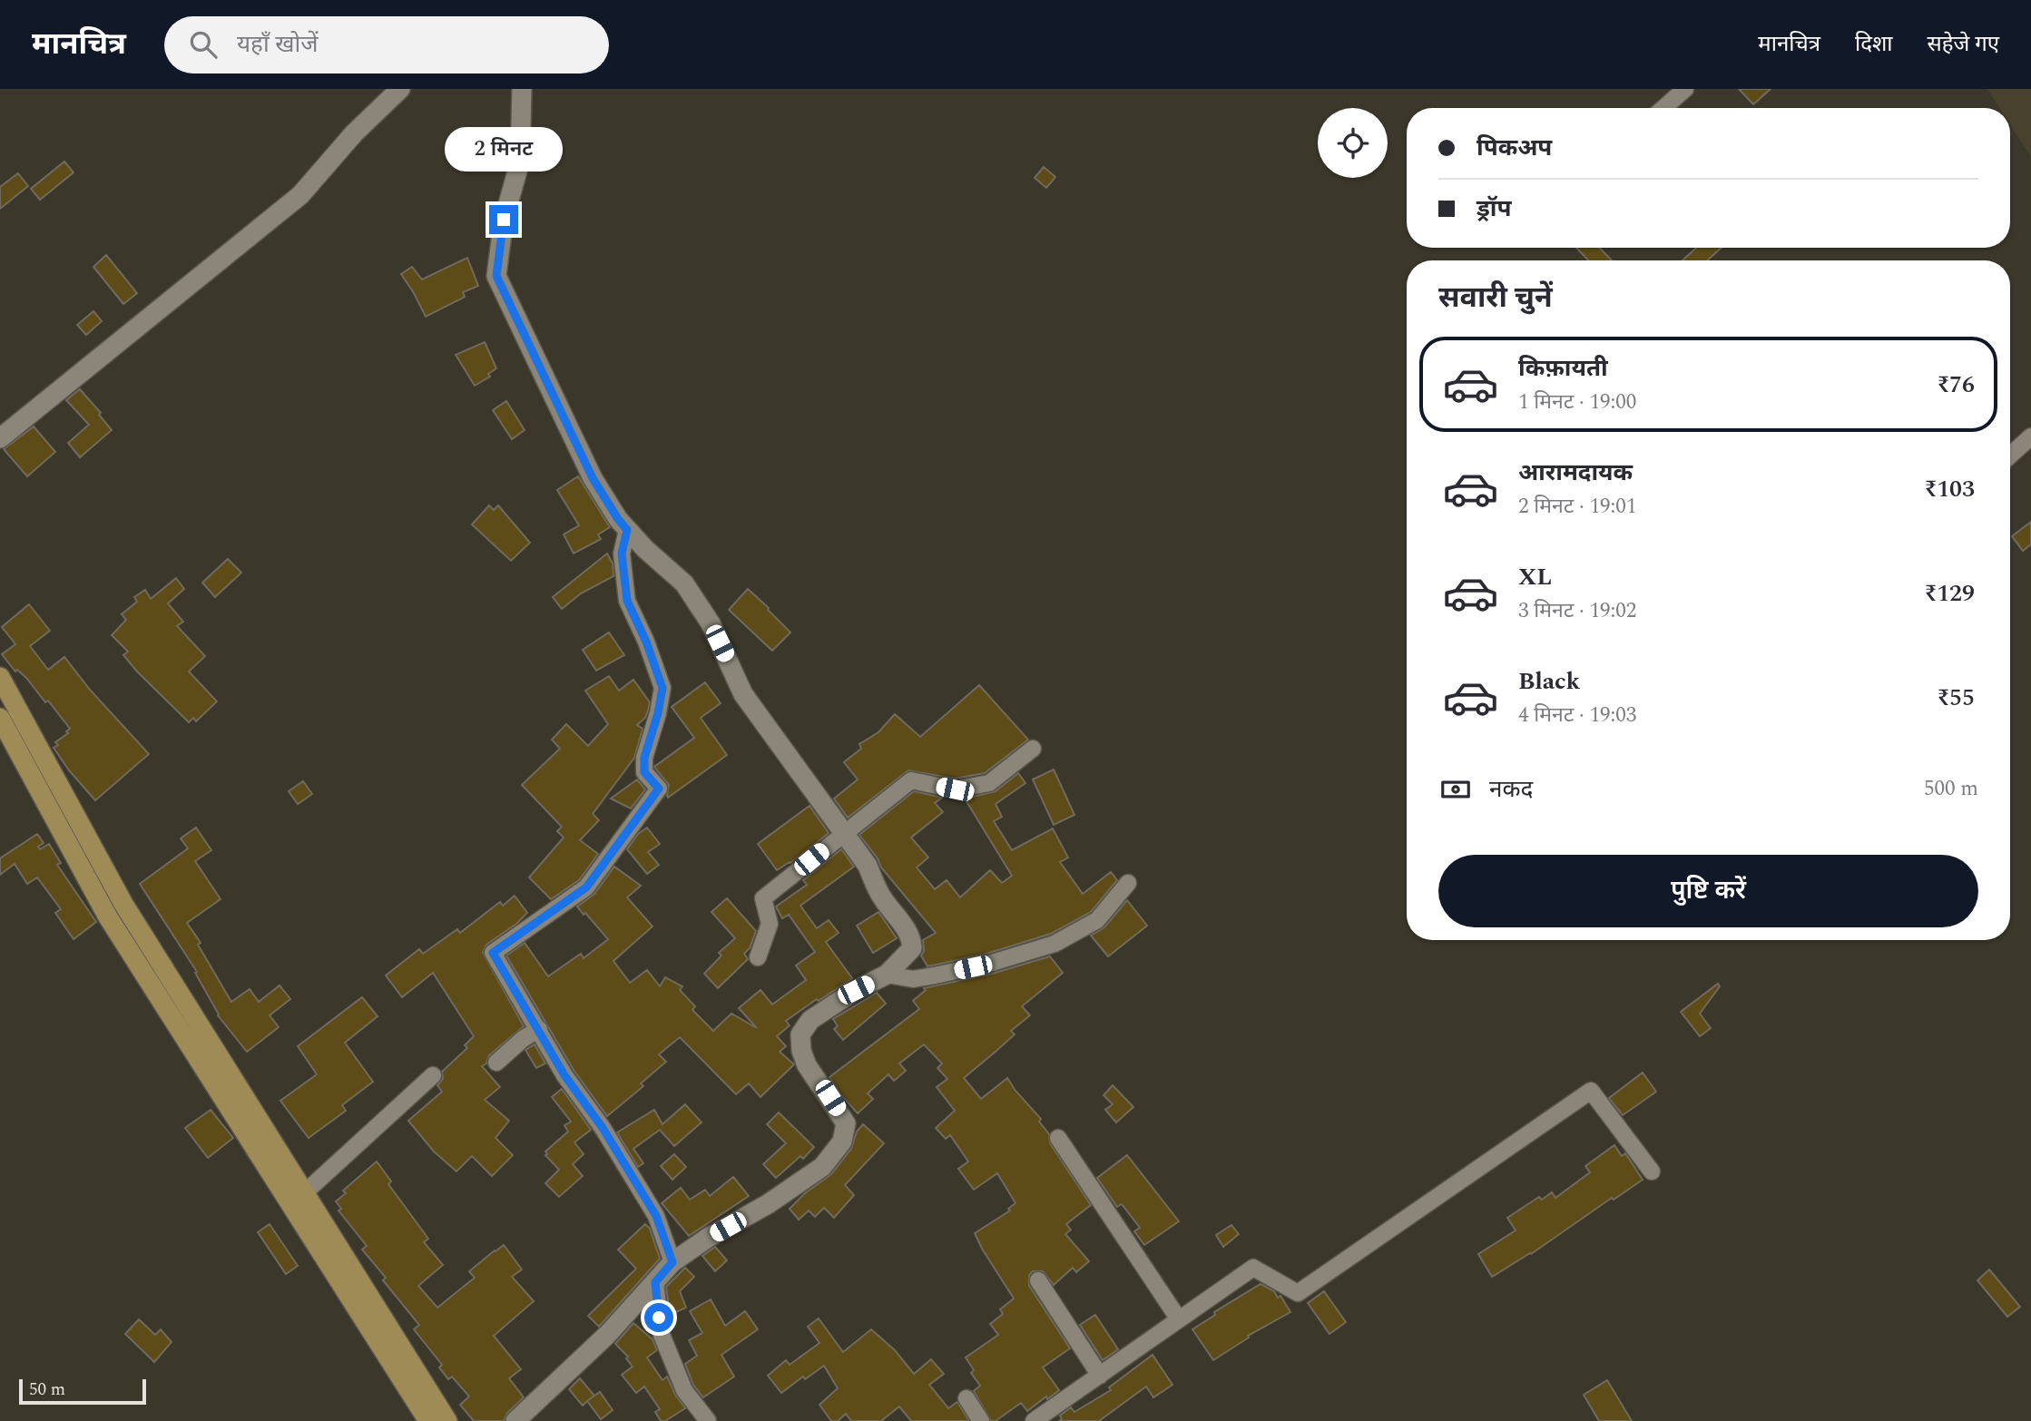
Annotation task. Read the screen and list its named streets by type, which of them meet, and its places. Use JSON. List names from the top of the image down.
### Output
{
  "scale_bar": "50 m",
  "page": {
    "header": "मानचित्र",
    "search": "यहाँ खोजें",
    "nav": ["मानचित्र", "दिशा", "सहेजे गए"],
    "banner": ["पिकअप", "ड्रॉप"],
    "bubble": "2 मिनट",
    "heading": "सवारी चुनें",
    "list": [
      {
        "name": "किफ़ायती",
        "note": "1 मिनट · 19:00",
        "value": "₹76"
      },
      {
        "name": "आरामदायक",
        "note": "2 मिनट · 19:01",
        "value": "₹103"
      },
      {
        "name": "XL",
        "note": "3 मिनट · 19:02",
        "value": "₹129"
      },
      {
        "name": "Black",
        "note": "4 मिनट · 19:03",
        "value": "₹55"
      }
    ],
    "pay": ["नकद", "500 m"],
    "buttons": "पुष्टि करें",
    "scale": "50 m"
  }
}
